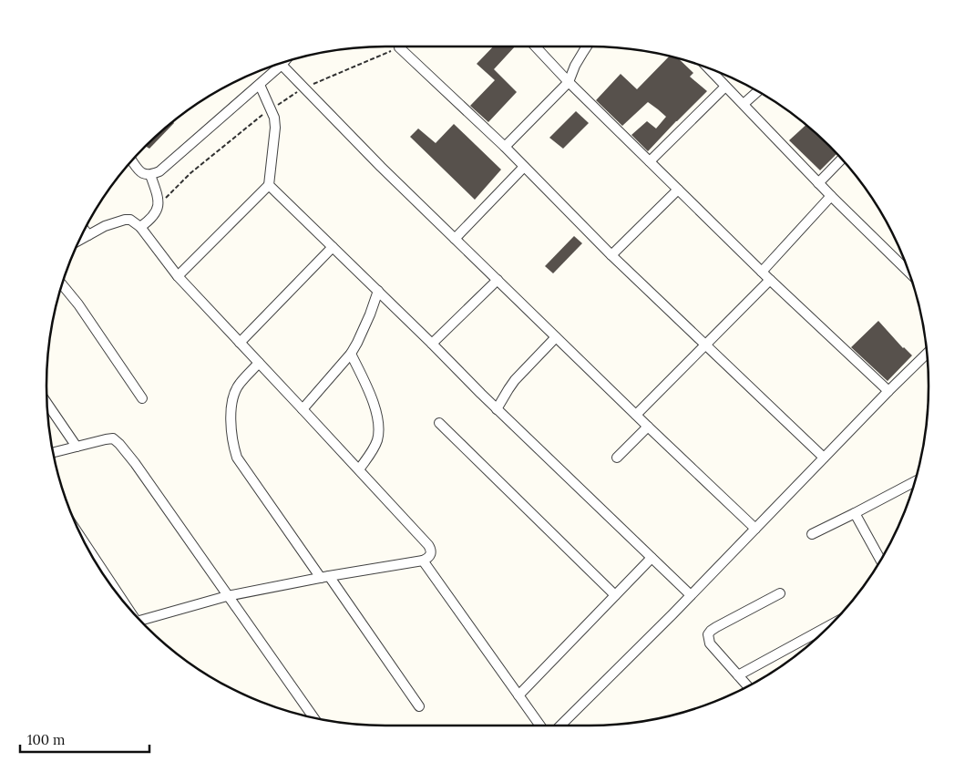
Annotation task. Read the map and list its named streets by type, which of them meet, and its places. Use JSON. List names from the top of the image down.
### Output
{
  "scale_bar": "100 m"
}
